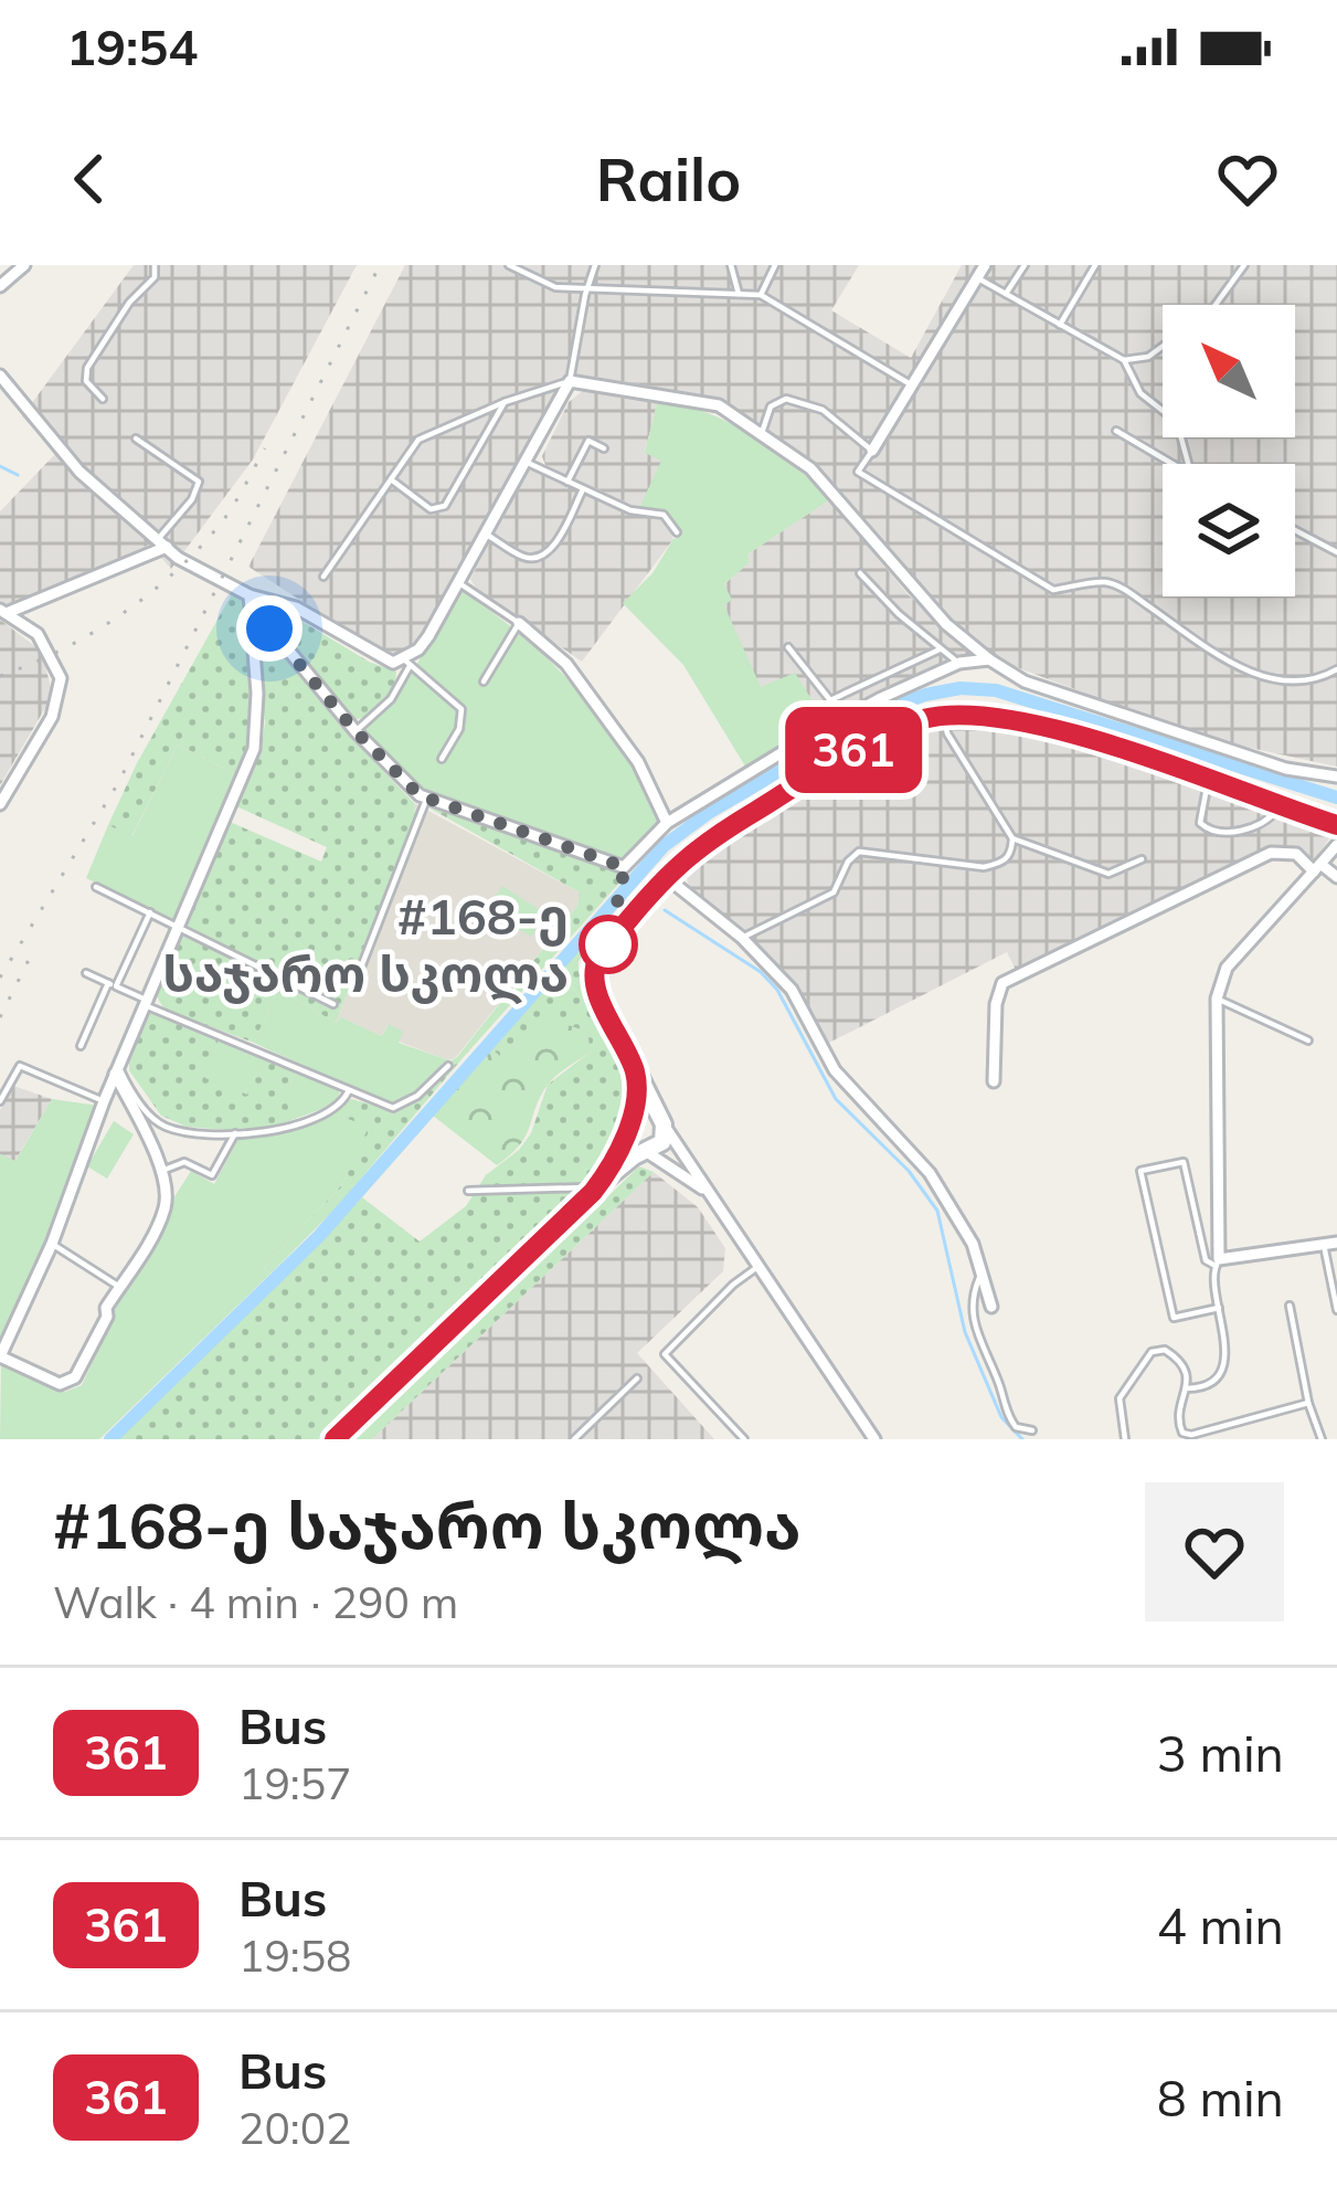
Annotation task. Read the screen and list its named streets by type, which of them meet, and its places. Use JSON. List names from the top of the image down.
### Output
{
  "places": ["#168-ე საჯარო სკოლა"],
  "lines": ["bus line 361"],
  "north": "top left",
  "page": {
    "status": "19:54",
    "header": "Railo",
    "on_map": "361",
    "heading": ["#168-ე საჯარო სკოლა", "Walk · 4 min · 290 m"],
    "list": [
      {
        "mark": "361",
        "name": "Bus",
        "note": "19:57",
        "value": "3 min"
      },
      {
        "mark": "361",
        "name": "Bus",
        "note": "19:58",
        "value": "4 min"
      },
      {
        "mark": "361",
        "name": "Bus",
        "note": "20:02",
        "value": "8 min"
      }
    ]
  }
}
